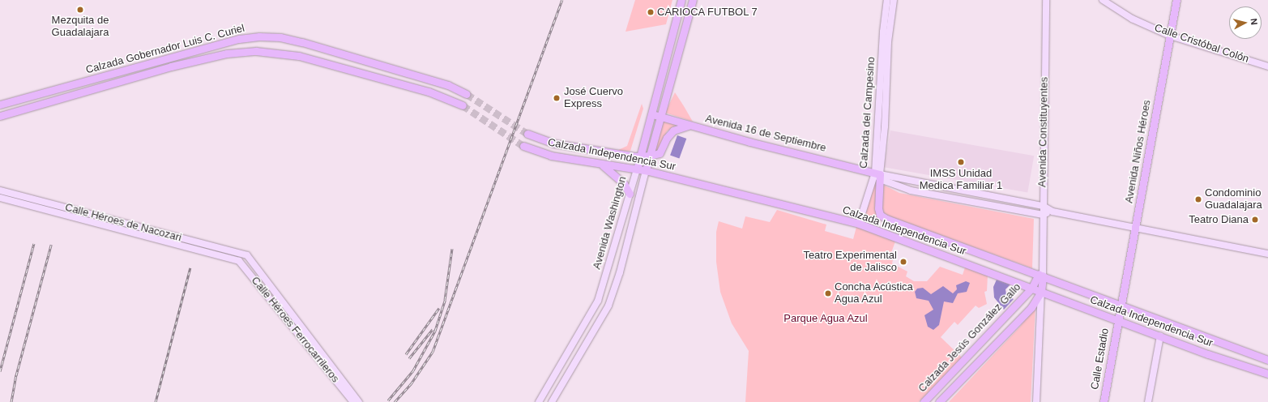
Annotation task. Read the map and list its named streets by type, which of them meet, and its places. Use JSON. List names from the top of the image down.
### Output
{
  "streets": {
    "main road": [
      "Calzada Gobernador Luis C. Curiel",
      "Calzada del Campesino",
      "Avenida 16 de Septiembre",
      "Avenida Niños Héroes",
      "Calzada Independencia Sur",
      "Avenida Washington",
      "Calzada Jesús González Gallo",
      "Calle Estadio"
    ],
    "street": [
      "Calle Cristóbal Colón",
      "Avenida Constituyentes",
      "Calle Héroes de Nacozari",
      "Calle Héroes Ferrocarrileros"
    ]
  },
  "crossings": [
    ["Calle Cristóbal Colón", "Avenida Niños Héroes"],
    ["Calzada del Campesino", "Avenida 16 de Septiembre"],
    ["Calzada del Campesino", "Calzada Independencia Sur"],
    ["Avenida Constituyentes", "Avenida 16 de Septiembre"],
    ["Avenida Constituyentes", "Calzada Independencia Sur"],
    ["Avenida Constituyentes", "Calzada Jesús González Gallo"],
    ["Avenida 16 de Septiembre", "Avenida Niños Héroes"],
    ["Avenida 16 de Septiembre", "Avenida Washington"],
    ["Avenida Niños Héroes", "Calzada Independencia Sur"],
    ["Avenida Niños Héroes", "Calle Estadio"],
    ["Calzada Independencia Sur", "Avenida Washington"],
    ["Calzada Independencia Sur", "Calzada Jesús González Gallo"],
    ["Calzada Independencia Sur", "Calle Estadio"],
    ["Calle Héroes de Nacozari", "Calle Héroes Ferrocarrileros"]
  ],
  "parks": ["Parque Agua Azul"],
  "places": [
    "Mezquita de Guadalajara",
    "CARIOCA FUTBOL 7",
    "José Cuervo Express",
    "IMSS Unidad Medica Familiar 1",
    "Condominio Guadalajara",
    "Teatro Diana",
    "Teatro Experimental de Jalisco",
    "Concha Acústica Agua Azul"
  ],
  "north": "right"
}
